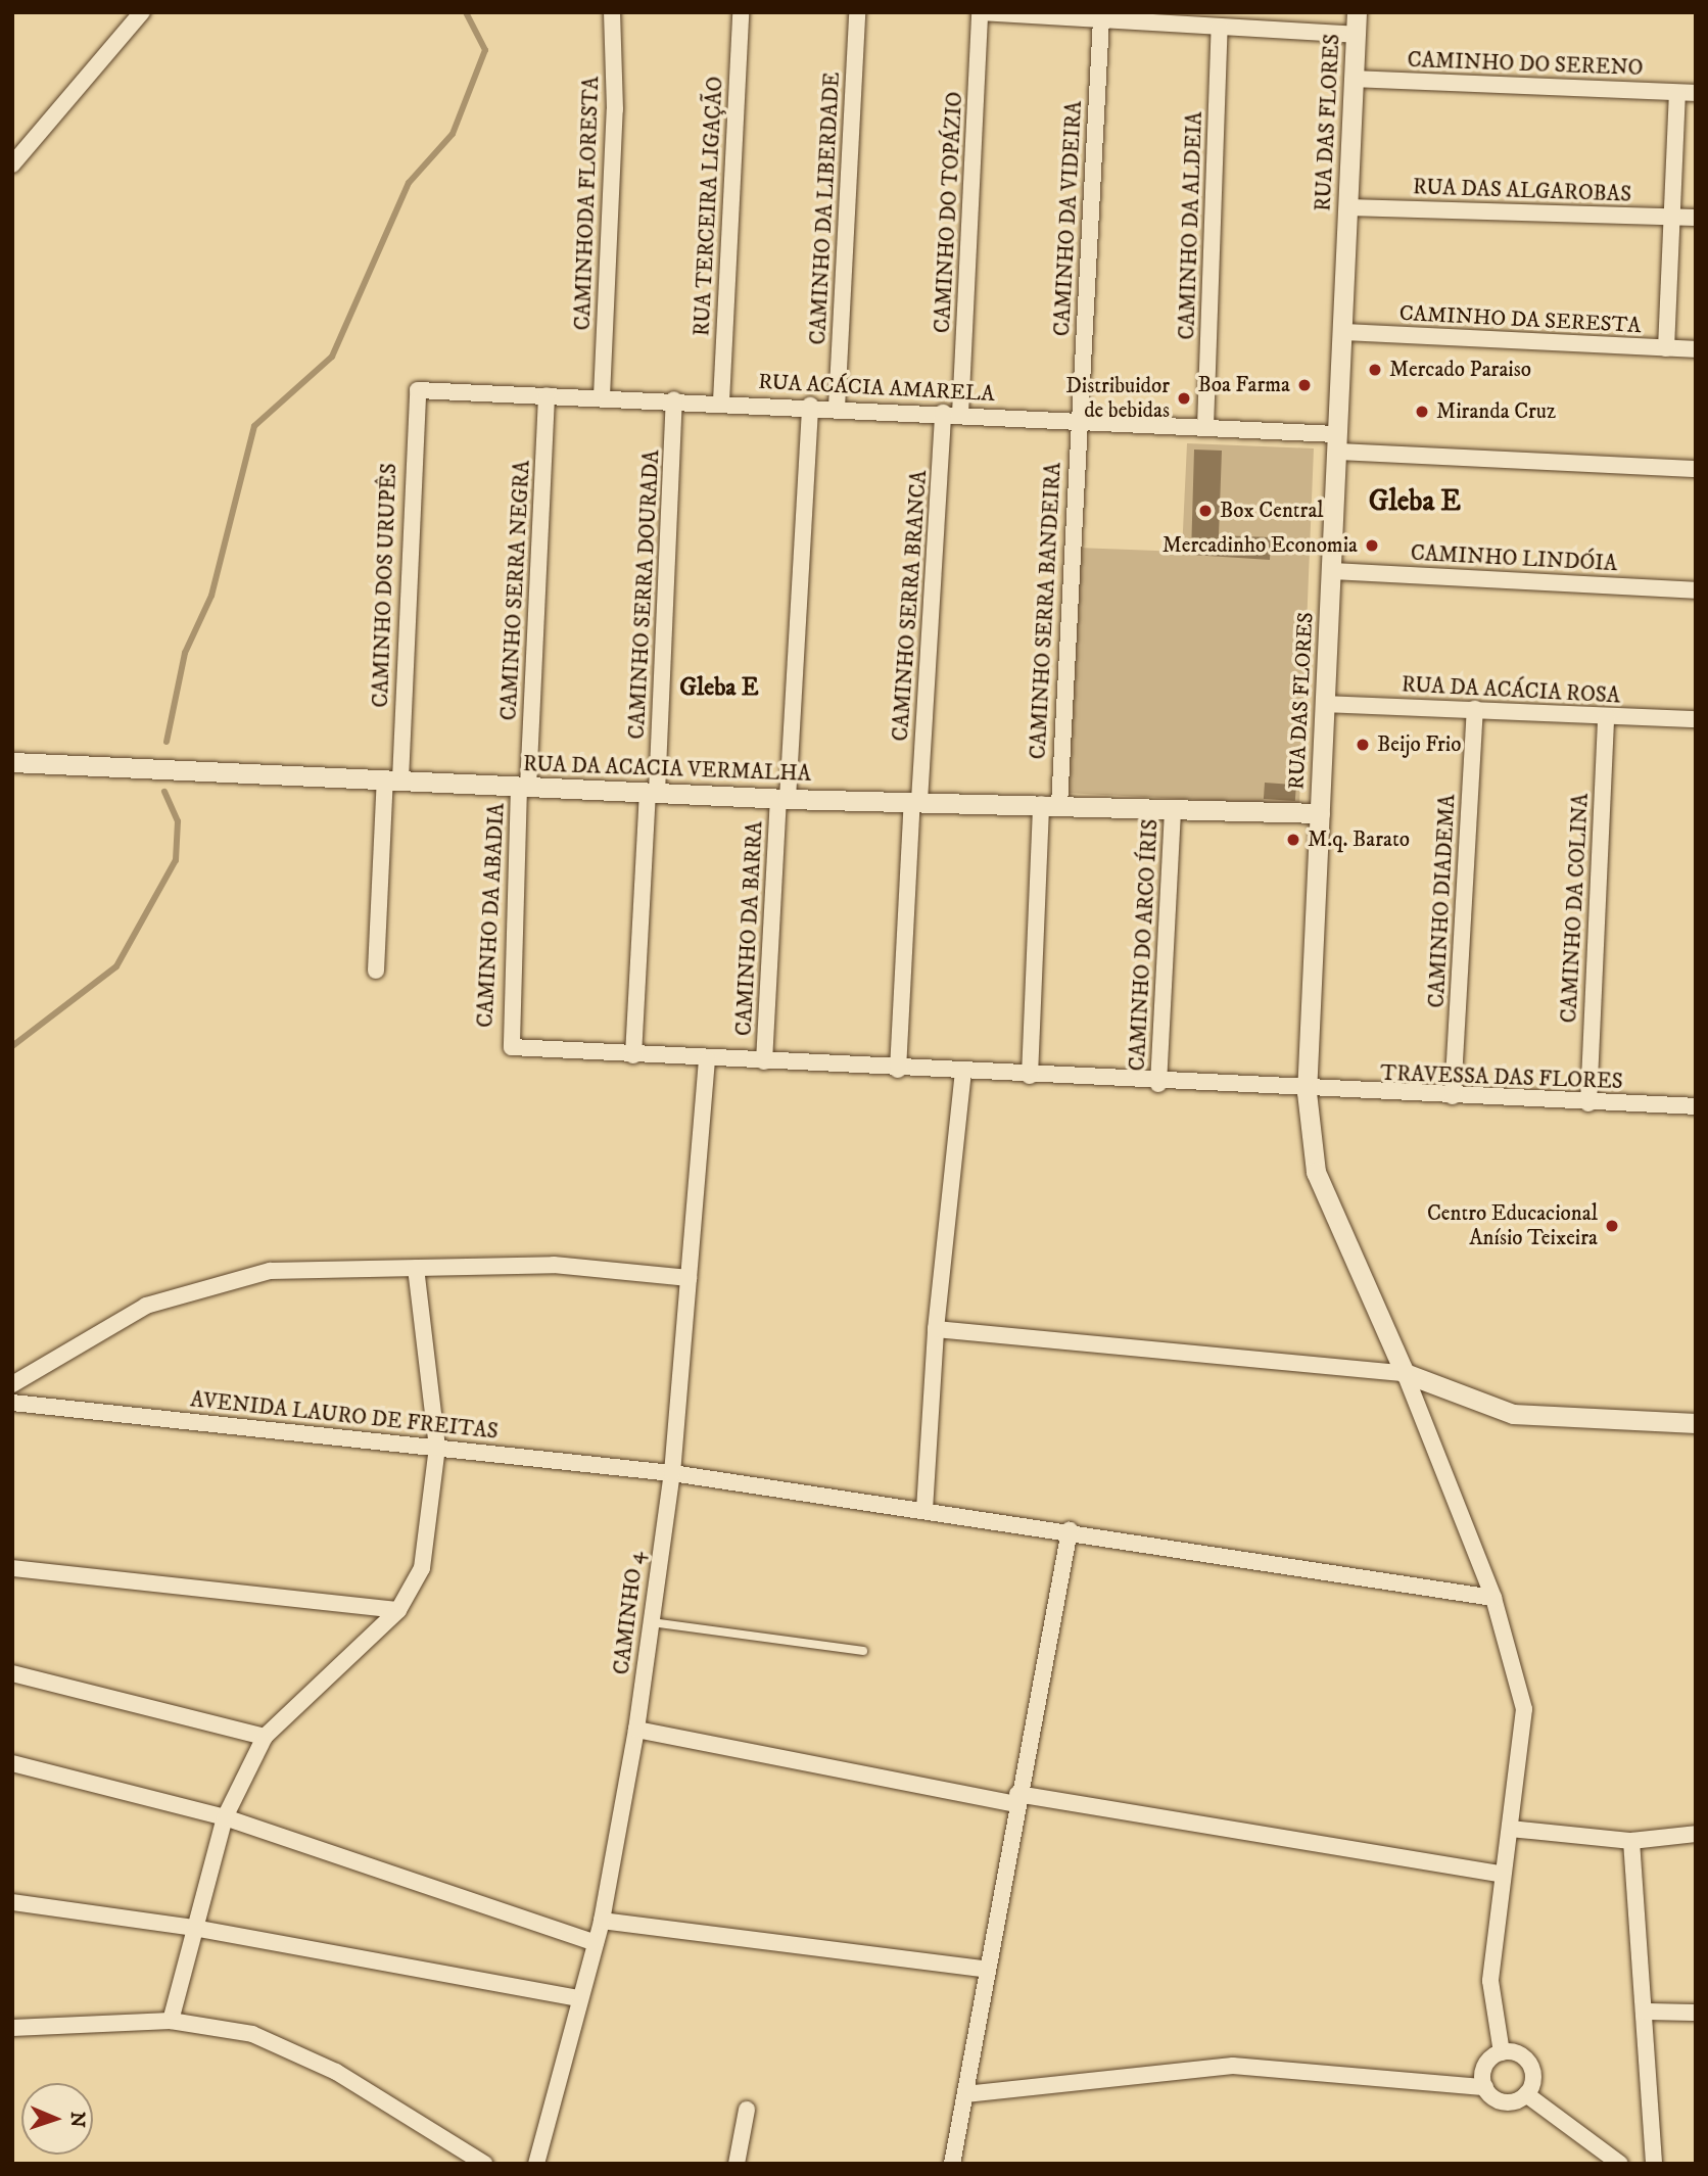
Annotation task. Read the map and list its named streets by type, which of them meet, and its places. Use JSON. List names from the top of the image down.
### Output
{
  "streets": {
    "street": [
      "CAMINHO DO SERENO",
      "RUA DAS FLORES",
      "RUA DAS ALGAROBAS",
      "CAMINHODA FLORESTA",
      "RUA TERCEIRA LIGAÇÃO",
      "CAMINHO DA LIBERDADE",
      "CAMINHO DO TOPÁZIO",
      "CAMINHO DA VIDEIRA",
      "CAMINHO DA ALDEIA",
      "CAMINHO DA SERESTA",
      "RUA ACÁCIA AMARELA",
      "CAMINHO LINDÓIA",
      "CAMINHO DOS URUPÊS",
      "CAMINHO SERRA NEGRA",
      "CAMINHO SERRA DOURADA",
      "CAMINHO SERRA BRANCA",
      "CAMINHO SERRA BANDEIRA",
      "RUA DA ACÁCIA ROSA",
      "RUA DA ACACIA VERMALHA",
      "CAMINHO DIADEMA",
      "CAMINHO DA COLINA",
      "CAMINHO DA ABADIA",
      "CAMINHO DA BARRA",
      "CAMINHO DO ARCO ÍRIS",
      "TRAVESSA DAS FLORES",
      "AVENIDA LAURO DE FREITAS",
      "CAMINHO 4"
    ]
  },
  "crossings": [
    ["CAMINHO DO SERENO", "RUA DAS FLORES"],
    ["RUA DAS FLORES", "RUA DAS ALGAROBAS"],
    ["RUA DAS FLORES", "CAMINHO DA SERESTA"],
    ["RUA DAS FLORES", "RUA ACÁCIA AMARELA"],
    ["RUA DAS FLORES", "CAMINHO LINDÓIA"],
    ["RUA DAS FLORES", "RUA DA ACÁCIA ROSA"],
    ["RUA DAS FLORES", "RUA DA ACACIA VERMALHA"],
    ["RUA DAS FLORES", "TRAVESSA DAS FLORES"],
    ["CAMINHODA FLORESTA", "RUA ACÁCIA AMARELA"],
    ["RUA TERCEIRA LIGAÇÃO", "RUA ACÁCIA AMARELA"],
    ["CAMINHO DA LIBERDADE", "RUA ACÁCIA AMARELA"],
    ["CAMINHO DO TOPÁZIO", "RUA ACÁCIA AMARELA"],
    ["CAMINHO DA VIDEIRA", "RUA ACÁCIA AMARELA"],
    ["CAMINHO DA VIDEIRA", "CAMINHO SERRA BANDEIRA"],
    ["CAMINHO DA ALDEIA", "RUA ACÁCIA AMARELA"],
    ["RUA ACÁCIA AMARELA", "CAMINHO DOS URUPÊS"],
    ["RUA ACÁCIA AMARELA", "CAMINHO SERRA NEGRA"],
    ["RUA ACÁCIA AMARELA", "CAMINHO SERRA DOURADA"],
    ["RUA ACÁCIA AMARELA", "CAMINHO SERRA BRANCA"],
    ["RUA ACÁCIA AMARELA", "CAMINHO SERRA BANDEIRA"],
    ["RUA ACÁCIA AMARELA", "CAMINHO DA BARRA"],
    ["CAMINHO DOS URUPÊS", "RUA DA ACACIA VERMALHA"],
    ["CAMINHO SERRA NEGRA", "RUA DA ACACIA VERMALHA"],
    ["CAMINHO SERRA NEGRA", "CAMINHO DA ABADIA"],
    ["CAMINHO SERRA DOURADA", "RUA DA ACACIA VERMALHA"],
    ["CAMINHO SERRA DOURADA", "TRAVESSA DAS FLORES"],
    ["CAMINHO SERRA BRANCA", "RUA DA ACACIA VERMALHA"],
    ["CAMINHO SERRA BRANCA", "TRAVESSA DAS FLORES"],
    ["CAMINHO SERRA BANDEIRA", "RUA DA ACACIA VERMALHA"],
    ["CAMINHO SERRA BANDEIRA", "TRAVESSA DAS FLORES"],
    ["RUA DA ACÁCIA ROSA", "CAMINHO DIADEMA"],
    ["RUA DA ACÁCIA ROSA", "CAMINHO DA COLINA"],
    ["RUA DA ACACIA VERMALHA", "CAMINHO DA ABADIA"],
    ["RUA DA ACACIA VERMALHA", "CAMINHO DA BARRA"],
    ["RUA DA ACACIA VERMALHA", "CAMINHO DO ARCO ÍRIS"],
    ["CAMINHO DIADEMA", "TRAVESSA DAS FLORES"],
    ["CAMINHO DA COLINA", "TRAVESSA DAS FLORES"],
    ["CAMINHO DA ABADIA", "TRAVESSA DAS FLORES"],
    ["CAMINHO DA BARRA", "TRAVESSA DAS FLORES"],
    ["CAMINHO DO ARCO ÍRIS", "TRAVESSA DAS FLORES"],
    ["TRAVESSA DAS FLORES", "CAMINHO 4"],
    ["AVENIDA LAURO DE FREITAS", "CAMINHO 4"]
  ],
  "districts": ["Gleba E", "Gleba E"],
  "places": [
    "Mercado Paraiso",
    "Boa Farma",
    "Distribuidor de bebidas",
    "Miranda Cruz",
    "Box Central",
    "Mercadinho Economia",
    "Beijo Frio",
    "M.q. Barato",
    "Centro Educacional Anísio Teixeira"
  ],
  "north": "right"
}
